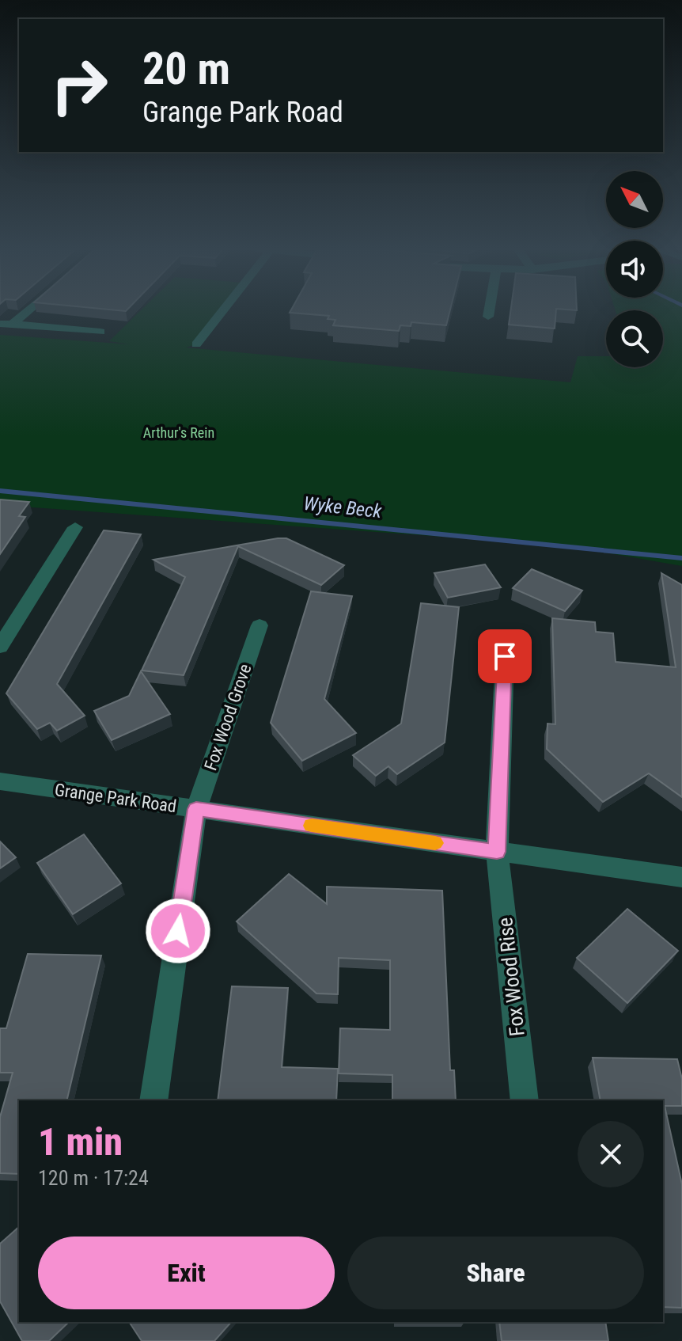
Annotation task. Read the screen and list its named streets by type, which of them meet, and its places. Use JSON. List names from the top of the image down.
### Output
{
  "streets": {
    "street": ["Fox Wood Grove", "Grange Park Road", "Fox Wood Rise"]
  },
  "crossings": [
    ["Fox Wood Grove", "Grange Park Road"],
    ["Grange Park Road", "Fox Wood Rise"]
  ],
  "water": ["Wyke Beck"],
  "parks": ["Arthur's Rein"],
  "north": "top left",
  "page": {
    "turn": ["20 m", "Grange Park Road"],
    "heading": ["1 min", "120 m · 17:24"],
    "buttons": ["Exit", "Share"]
  }
}
